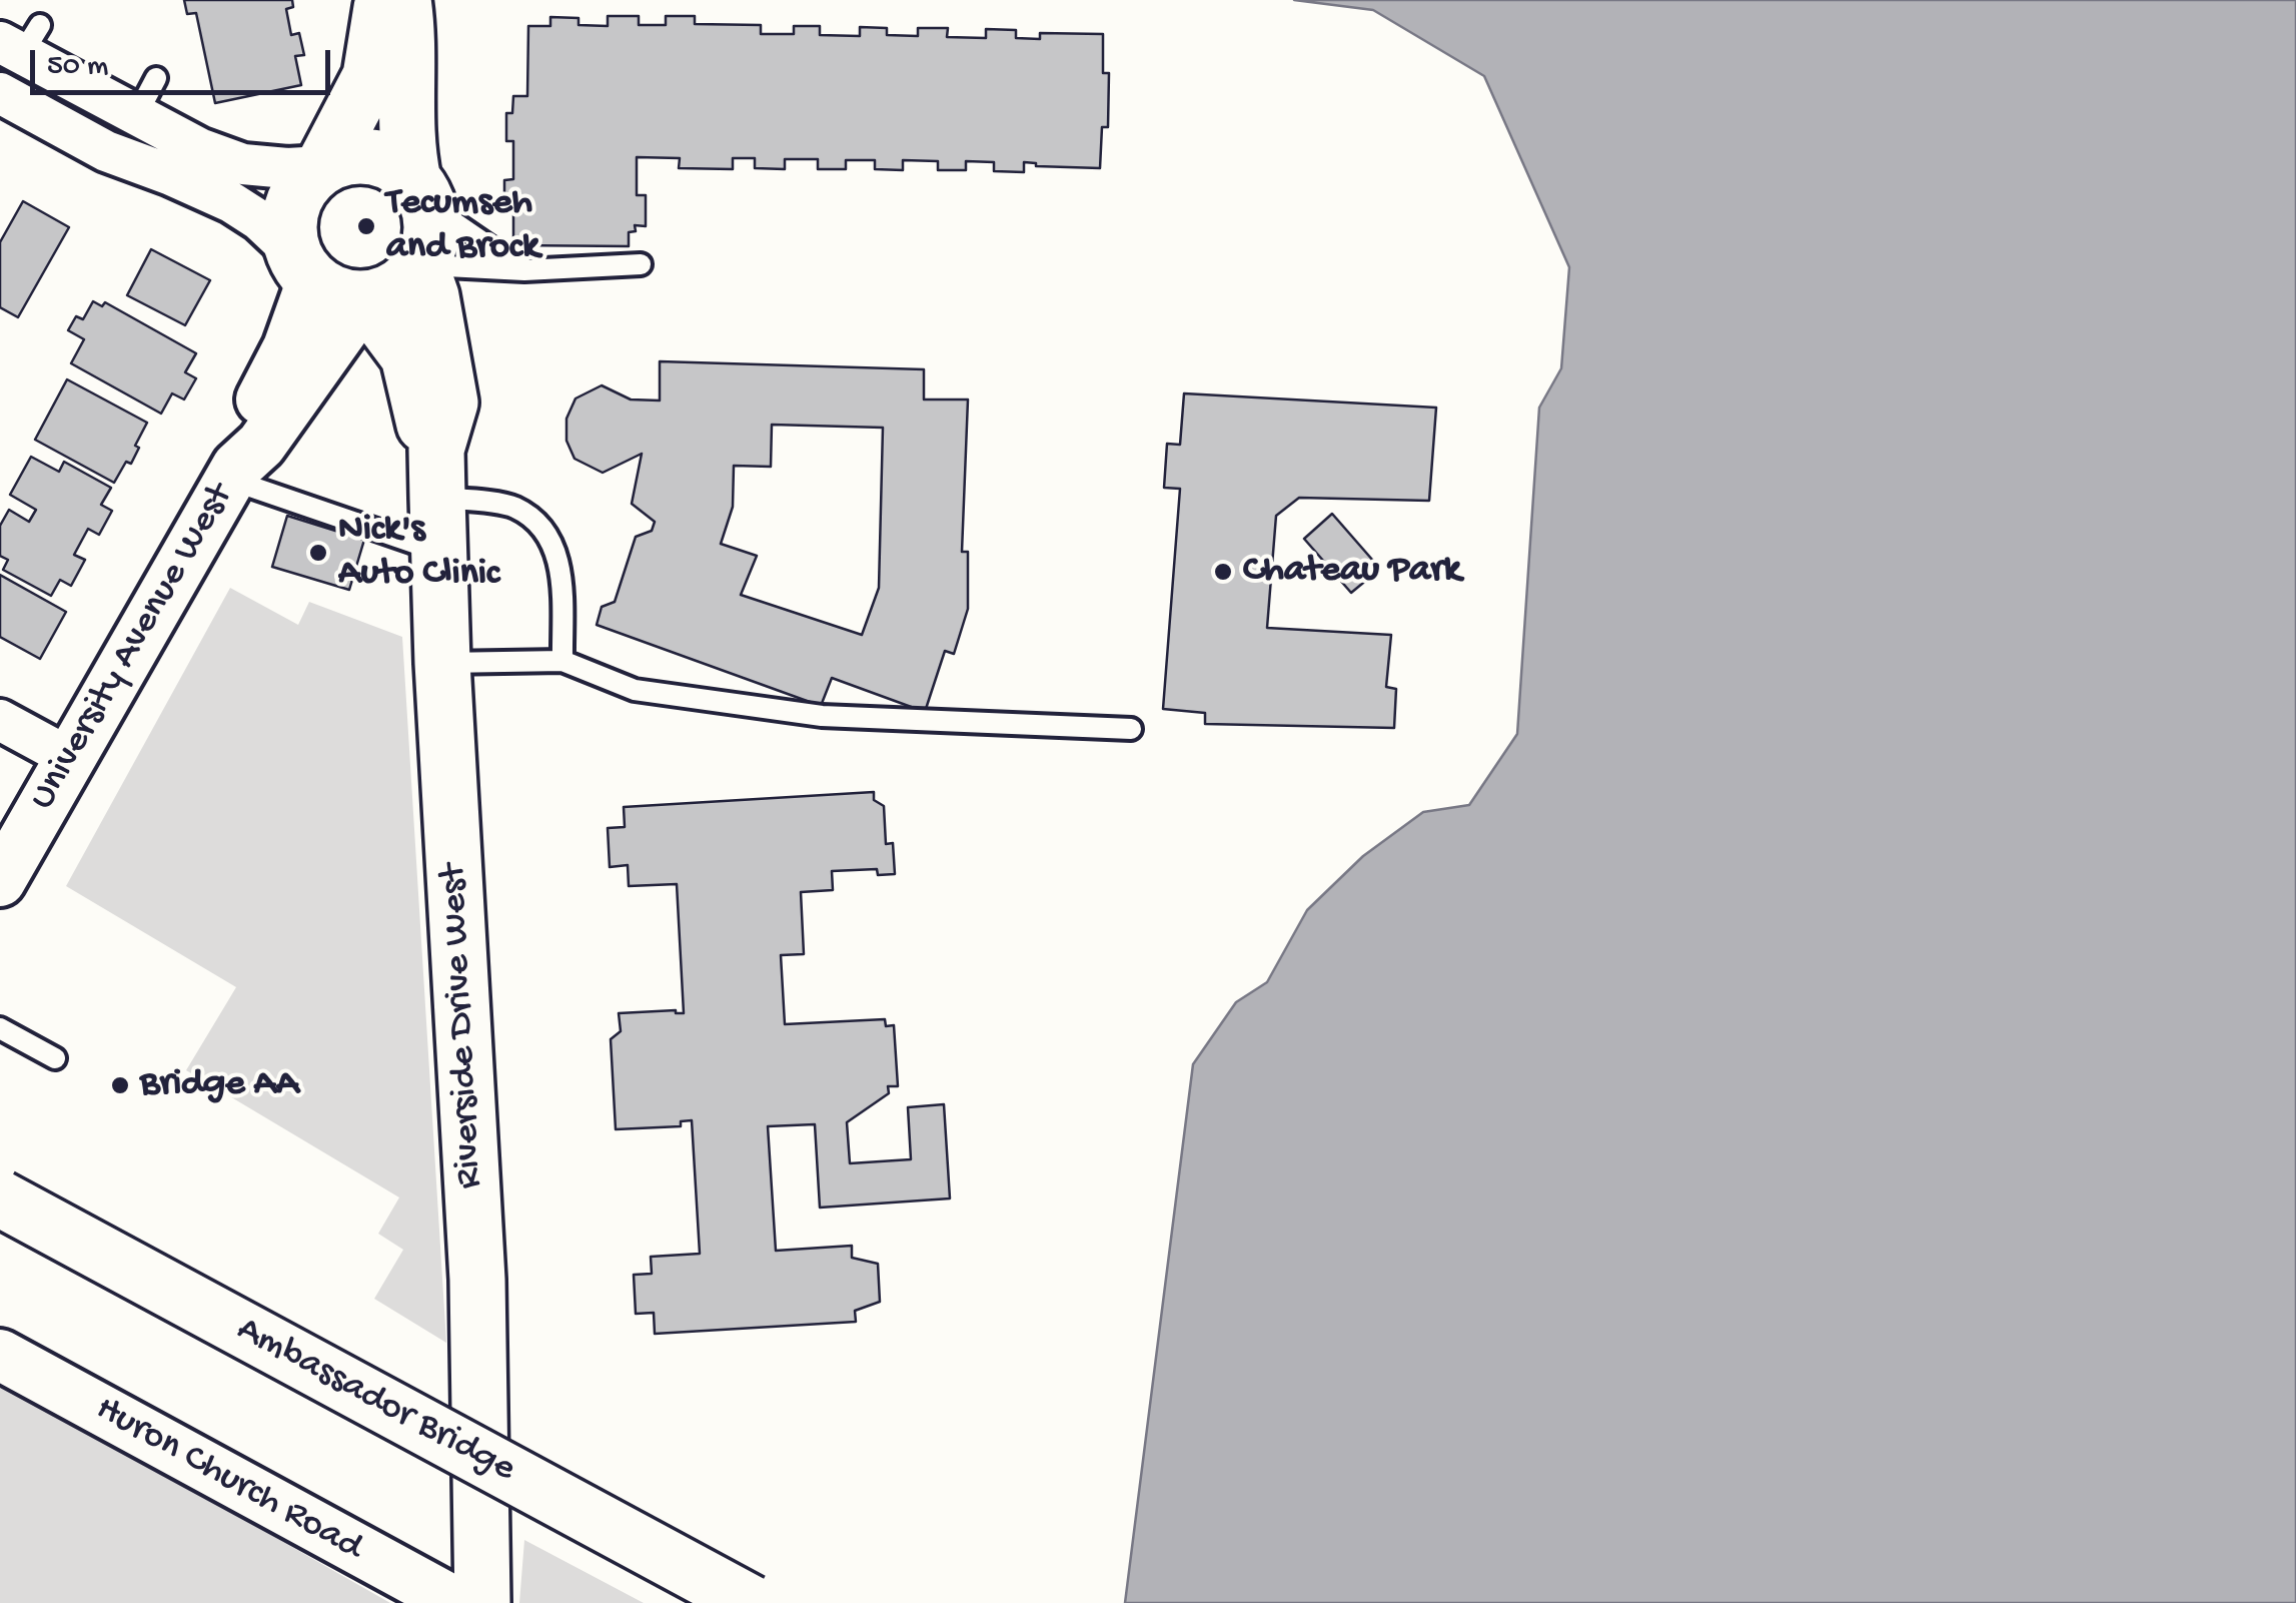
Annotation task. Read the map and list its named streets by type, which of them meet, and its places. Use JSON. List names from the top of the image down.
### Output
{
  "streets": {
    "main road": ["Riverside Drive West", "Ambassador Bridge"],
    "street": ["University Avenue West", "Huron Church Road"]
  },
  "crossings": [
    ["University Avenue West", "Riverside Drive West"]
  ],
  "places": [
    "Tecumseh and Brock",
    "Nick's Auto Clinic",
    "Chateau Park",
    "Bridge AA"
  ],
  "scale_bar": "50 m"
}
